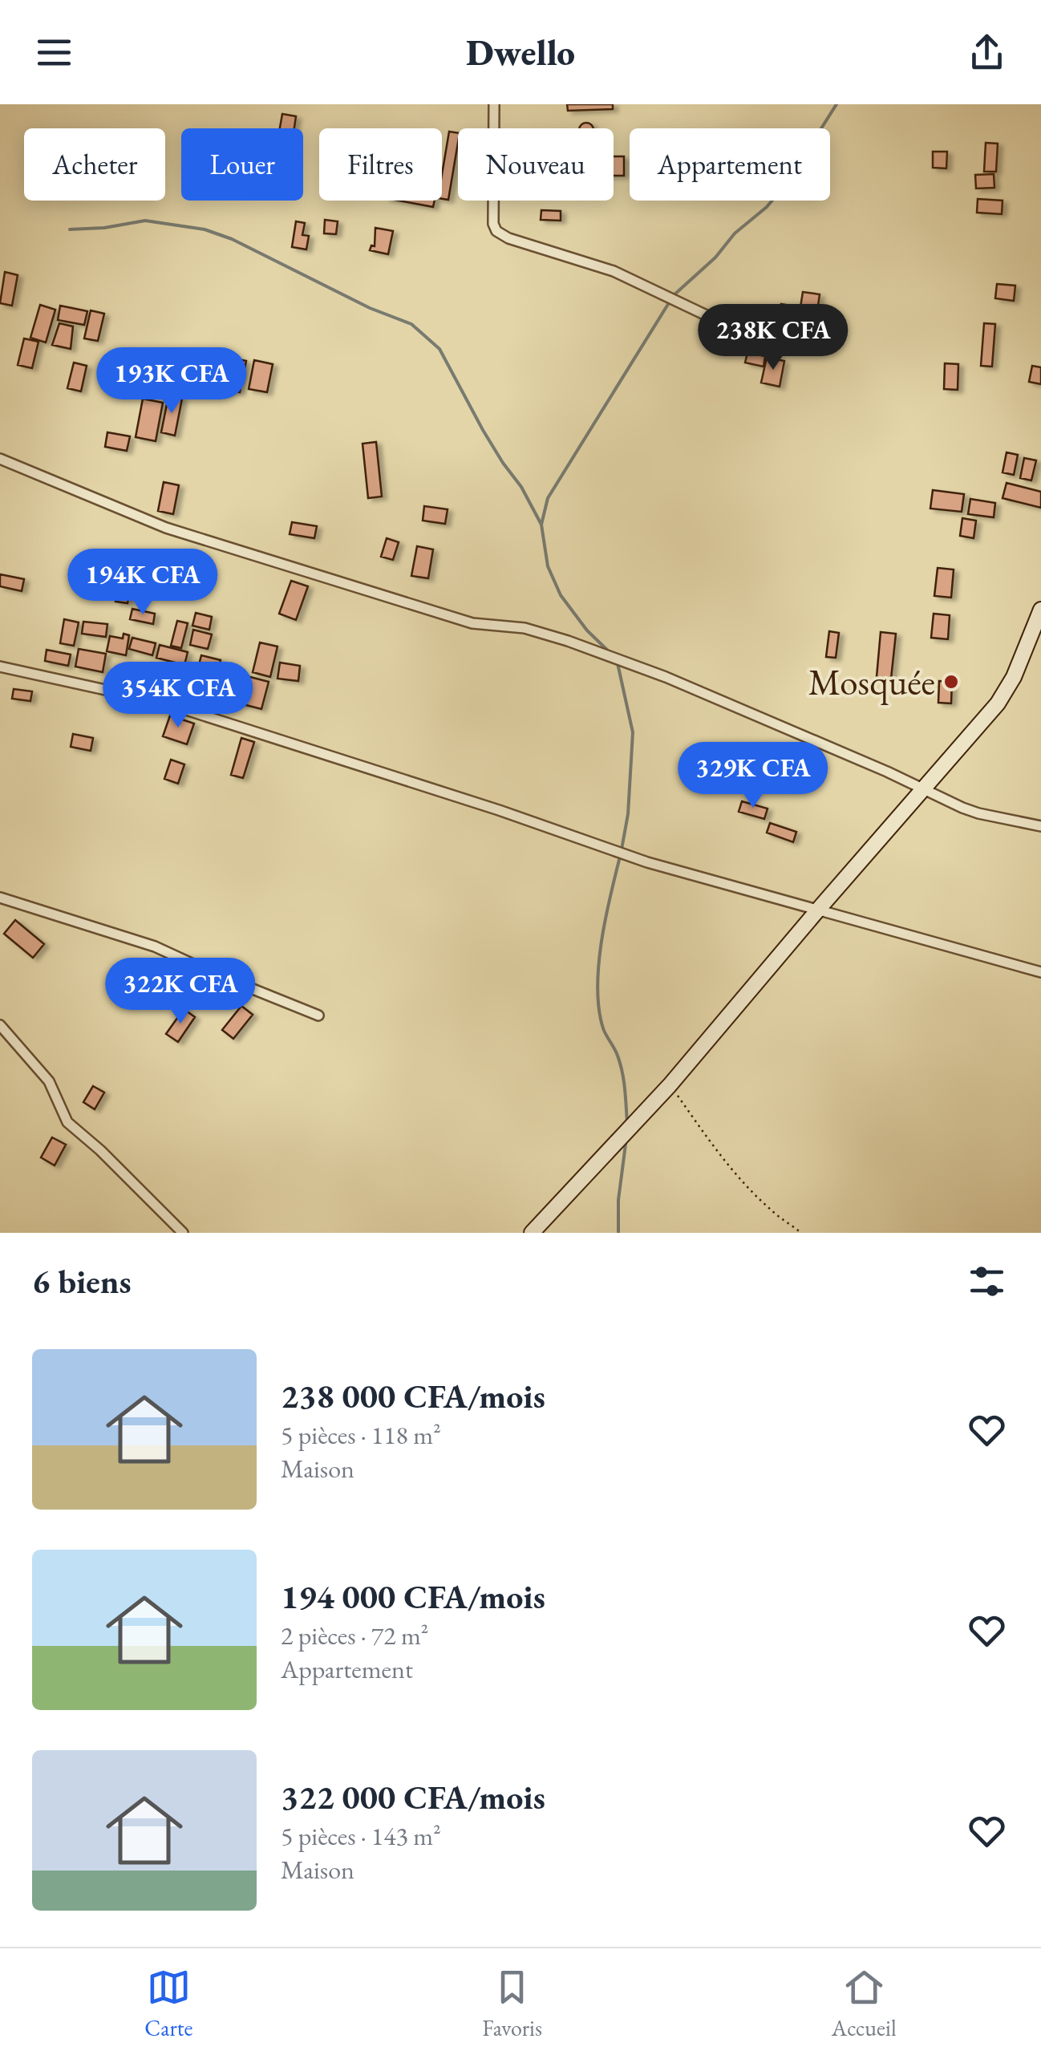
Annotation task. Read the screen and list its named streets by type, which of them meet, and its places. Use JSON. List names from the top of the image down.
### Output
{
  "places": ["Mosquée"],
  "page": {
    "header": "Dwello",
    "chip": [
      "Acheter",
      "Louer",
      "Filtres",
      "Nouveau",
      "Appartement"
    ],
    "price": [
      "238K CFA",
      "193K CFA",
      "194K CFA",
      "354K CFA",
      "329K CFA",
      "322K CFA"
    ],
    "heading": "6 biens",
    "list": [
      {
        "name": "238 000 CFA/mois",
        "note": "5 pièces · 118 m² · Maison"
      },
      {
        "name": "194 000 CFA/mois",
        "note": "2 pièces · 72 m² · Appartement"
      },
      {
        "name": "322 000 CFA/mois",
        "note": "5 pièces · 143 m² · Maison"
      }
    ],
    "tabs": ["Carte", "Favoris", "Accueil"]
  }
}
